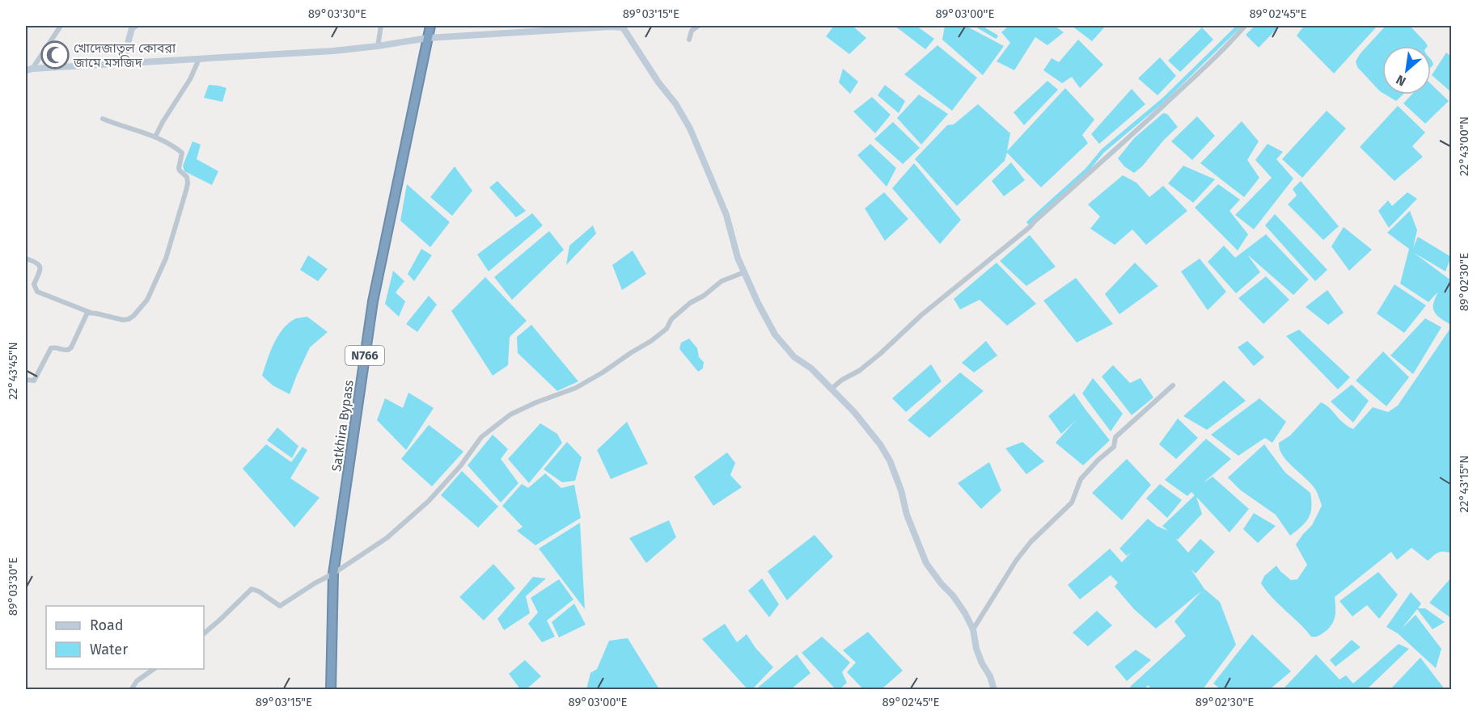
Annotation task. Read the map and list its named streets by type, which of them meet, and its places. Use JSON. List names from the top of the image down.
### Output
{
  "streets": {
    "highway": ["N766", "Satkhira Bypass"]
  },
  "places": {
    "mosque": ["খোদেজাতুল কোবরা জামে মসজিদ"]
  },
  "legend": ["Road", "Water"],
  "north": "bottom left",
  "coordinates": [
    "89°03'30\"E",
    "89°03'15\"E",
    "89°03'00\"E",
    "89°02'45\"E",
    "22°43'00\"N",
    "89°02'30\"E",
    "22°43'45\"N",
    "22°43'15\"N"
  ]
}
